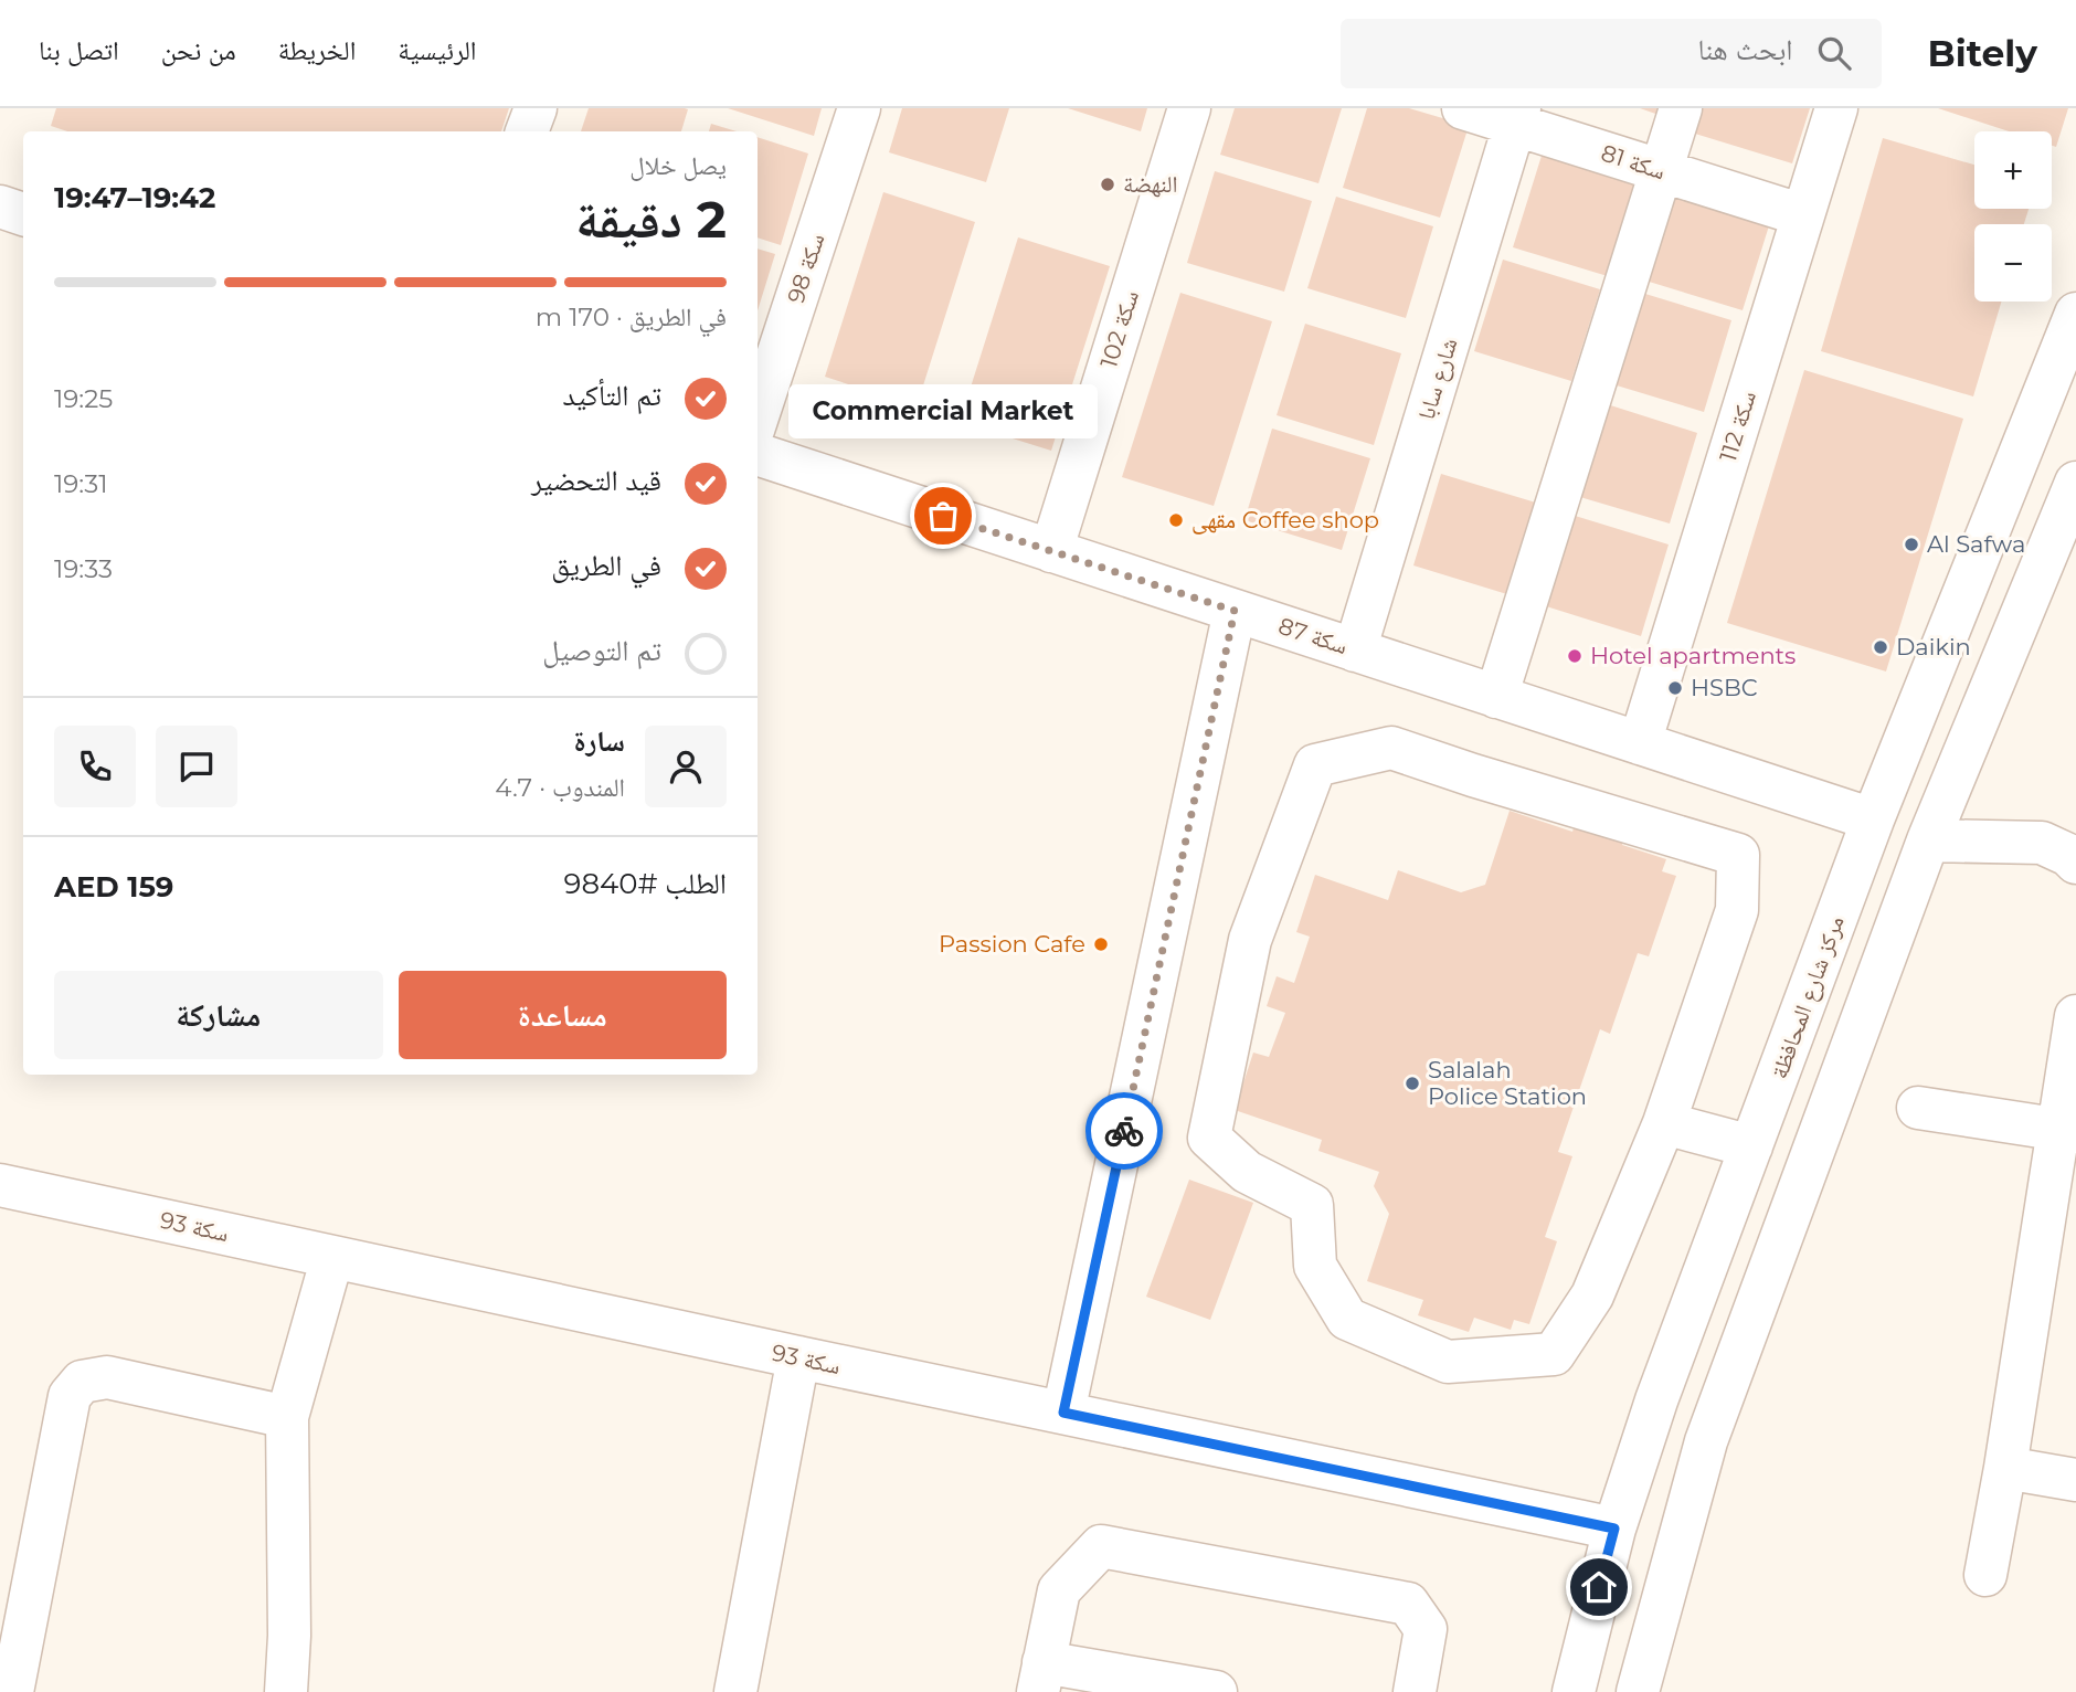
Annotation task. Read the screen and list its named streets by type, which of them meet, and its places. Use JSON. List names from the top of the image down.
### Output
{
  "streets": {
    "street": [
      "سكة 81",
      "سكة 98",
      "سكة 102",
      "شارع سابا",
      "سكة 112",
      "سكة 87",
      "مركز شارع المحافظة",
      "سكة 93"
    ]
  },
  "crossings": [
    ["سكة 81", "شارع سابا"],
    ["سكة 81", "سكة 112"],
    ["سكة 102", "سكة 87"],
    ["شارع سابا", "سكة 87"],
    ["سكة 112", "سكة 87"],
    ["سكة 87", "مركز شارع المحافظة"],
    ["مركز شارع المحافظة", "سكة 93"]
  ],
  "places": [
    "النهضة",
    "Commercial Market",
    "مقهى Coffee shop",
    "Al Safwa",
    "Daikin",
    "Hotel apartments",
    "HSBC",
    "Passion Cafe",
    "Salalah Police Station"
  ],
  "page": {
    "header": "Bitely",
    "search": "ابحث هنا",
    "nav": [
      "الرئيسية",
      "الخريطة",
      "من نحن",
      "اتصل بنا"
    ],
    "map_buttons": ["+", "−"],
    "heading": ["2 دقيقة", "يصل خلال", "19:42–19:47"],
    "panel": [
      "سارة",
      "المندوب · 4.7",
      "الطلب #9840",
      "AED 159"
    ],
    "bar": "في الطريق · 170 m",
    "list": [
      ["تم التأكيد", "19:25"],
      ["قيد التحضير", "19:31"],
      ["في الطريق", "19:33"],
      "تم التوصيل"
    ],
    "bubble": "Commercial Market",
    "buttons": ["مساعدة", "مشاركة"]
  }
}
